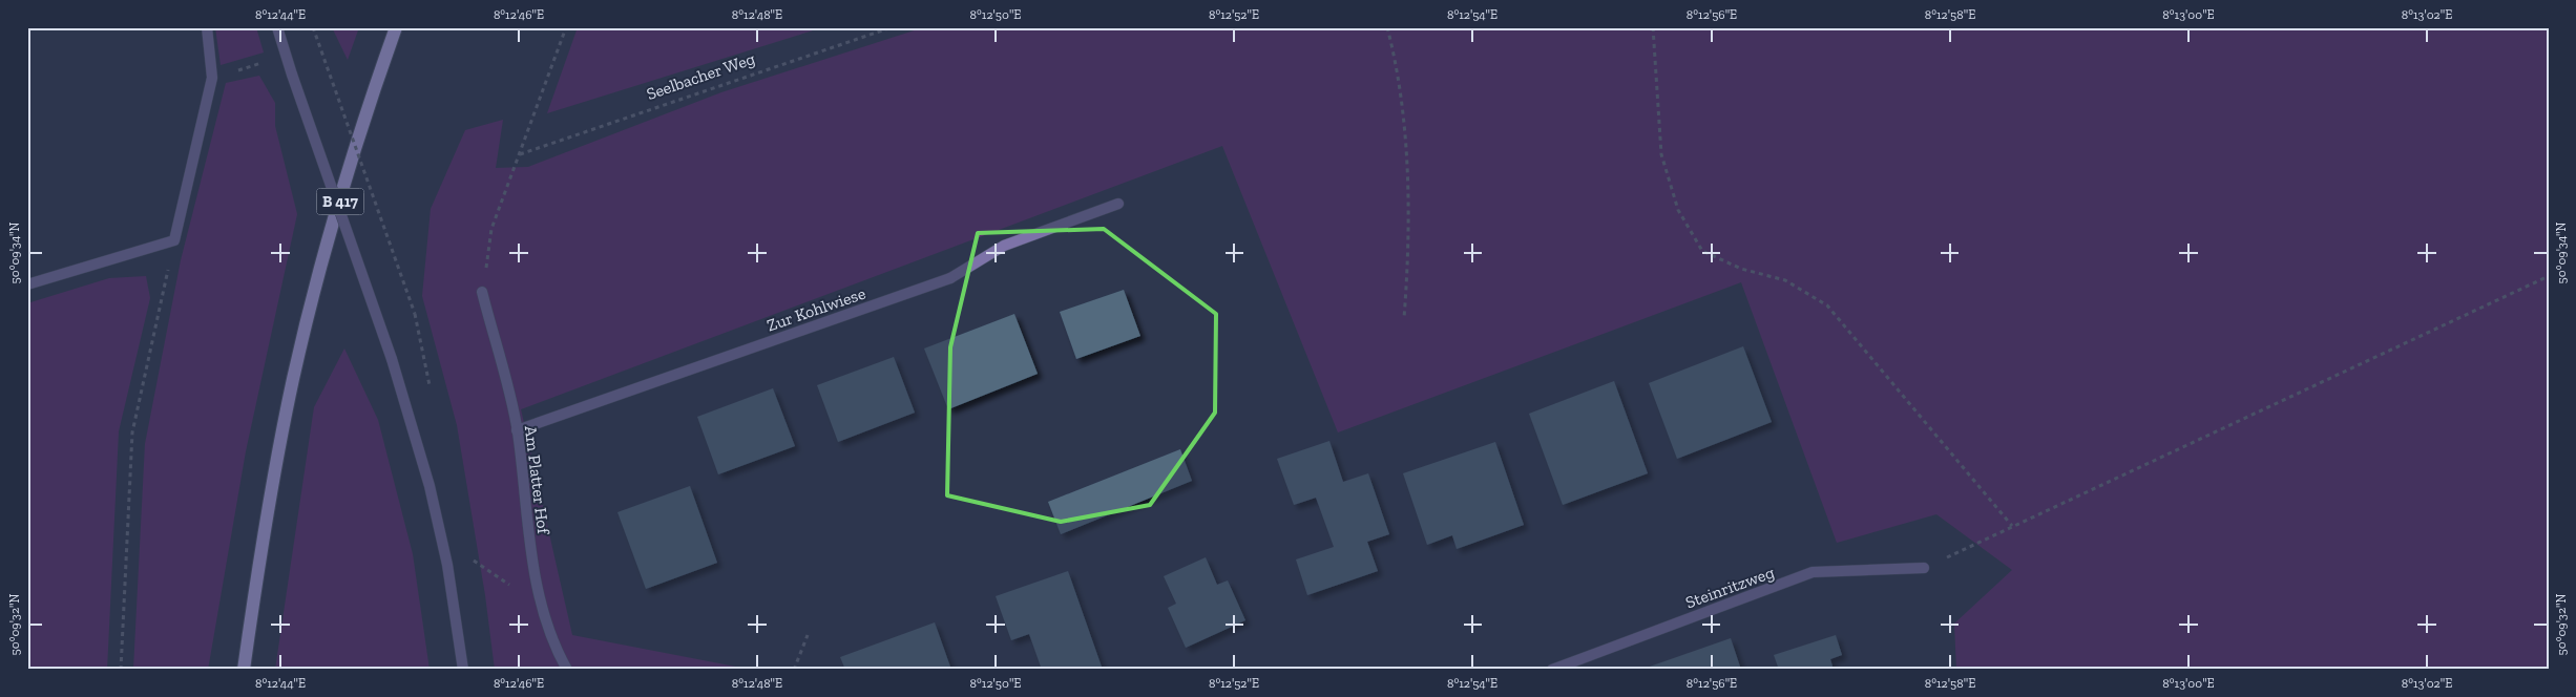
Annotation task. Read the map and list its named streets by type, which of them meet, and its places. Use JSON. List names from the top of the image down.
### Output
{
  "streets": {
    "main road": ["B 417"],
    "street": ["Zur Kohlwiese", "Am Platter Hof", "Steinritzweg"],
    "path": ["Seelbacher Weg"]
  },
  "crossings": [
    ["Zur Kohlwiese", "Am Platter Hof"]
  ],
  "coordinates": [
    "8°12'44\"E",
    "8°12'46\"E",
    "8°12'48\"E",
    "8°12'50\"E",
    "8°12'52\"E",
    "8°12'54\"E",
    "8°12'56\"E",
    "8°12'58\"E",
    "8°13'00\"E",
    "8°13'02\"E",
    "50°09'34\"N",
    "50°09'32\"N"
  ]
}
